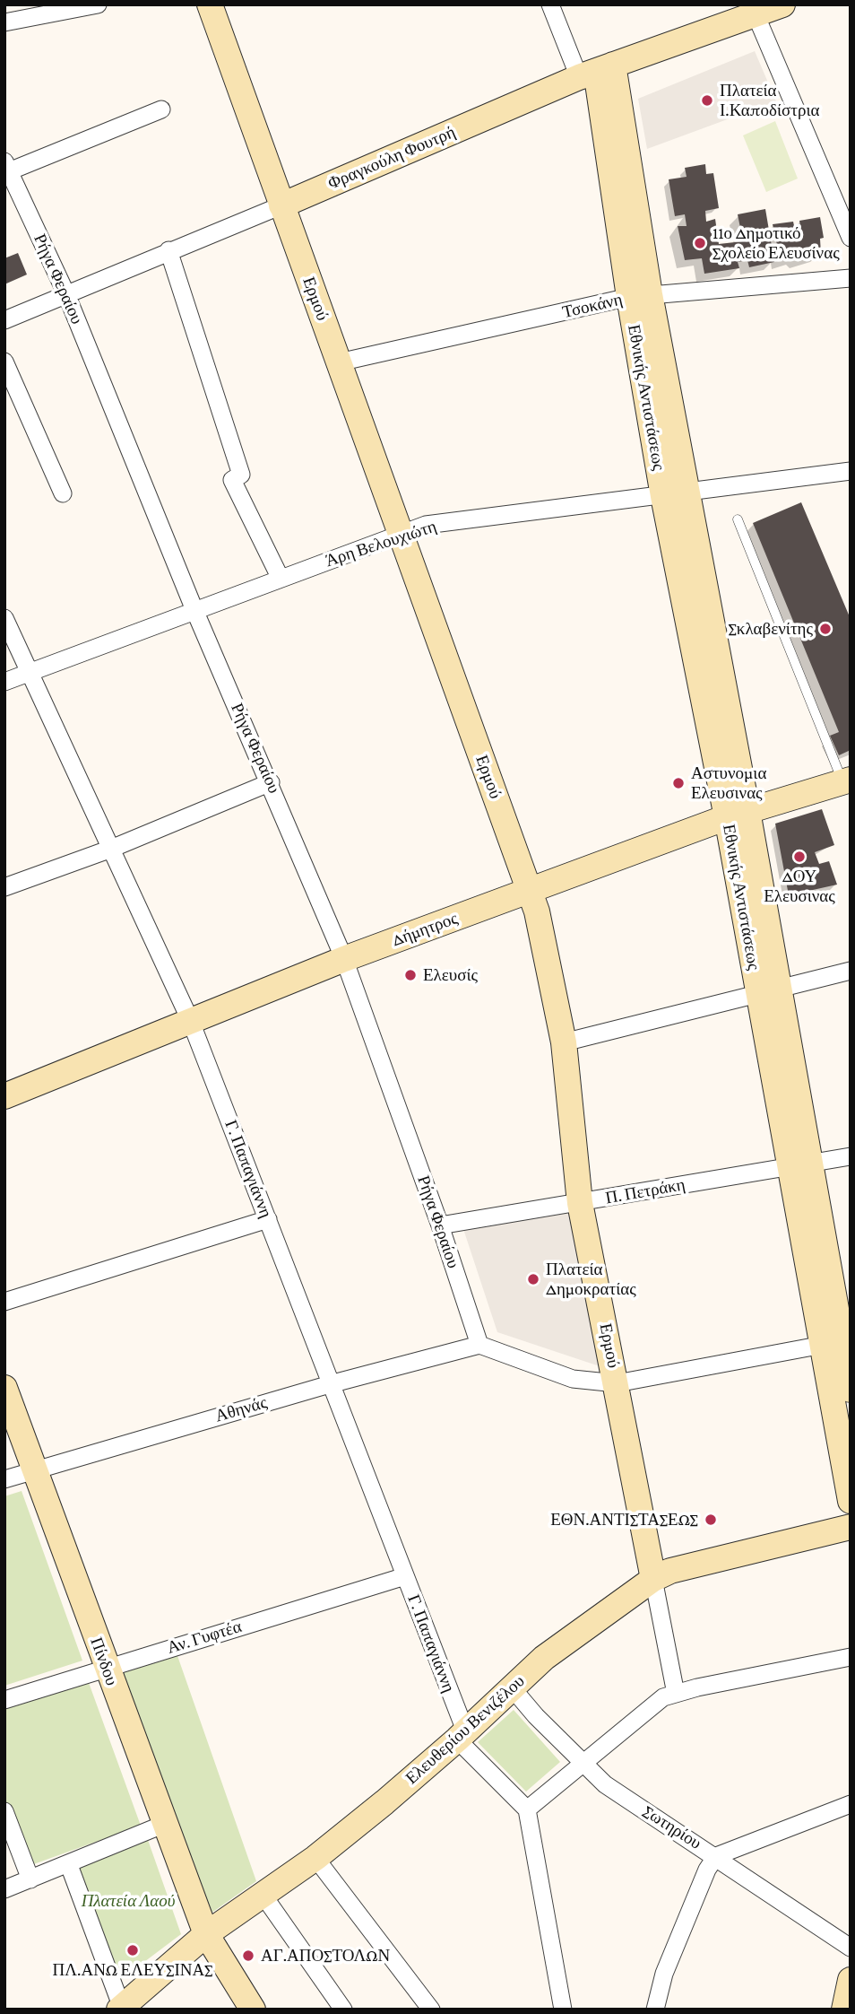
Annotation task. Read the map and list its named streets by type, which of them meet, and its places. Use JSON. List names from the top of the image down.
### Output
{
  "streets": {
    "street": [
      "Φραγκούλη Φουτρή",
      "Ρήγα Φεραίου",
      "Ερμού",
      "Τσοκάνη",
      "Εθνικής Αντιστάσεως",
      "Άρη Βελουχιώτη",
      "Δήμητρος",
      "Γ. Παπαγιάννη",
      "Π. Πετράκη",
      "Αθηνάς",
      "Αν. Γυφτέα",
      "Πίνδου",
      "Ελευθερίου Βενιζέλου",
      "Σωτηρίου"
    ]
  },
  "crossings": [
    ["Φραγκούλη Φουτρή", "Ρήγα Φεραίου"],
    ["Φραγκούλη Φουτρή", "Ερμού"],
    ["Φραγκούλη Φουτρή", "Εθνικής Αντιστάσεως"],
    ["Ρήγα Φεραίου", "Άρη Βελουχιώτη"],
    ["Ρήγα Φεραίου", "Δήμητρος"],
    ["Ρήγα Φεραίου", "Π. Πετράκη"],
    ["Ρήγα Φεραίου", "Αθηνάς"],
    ["Ερμού", "Τσοκάνη"],
    ["Ερμού", "Άρη Βελουχιώτη"],
    ["Ερμού", "Δήμητρος"],
    ["Ερμού", "Π. Πετράκη"],
    ["Ερμού", "Ελευθερίου Βενιζέλου"],
    ["Τσοκάνη", "Εθνικής Αντιστάσεως"],
    ["Εθνικής Αντιστάσεως", "Άρη Βελουχιώτη"],
    ["Εθνικής Αντιστάσεως", "Δήμητρος"],
    ["Εθνικής Αντιστάσεως", "Π. Πετράκη"],
    ["Άρη Βελουχιώτη", "Γ. Παπαγιάννη"],
    ["Δήμητρος", "Γ. Παπαγιάννη"],
    ["Γ. Παπαγιάννη", "Αθηνάς"],
    ["Γ. Παπαγιάννη", "Αν. Γυφτέα"],
    ["Γ. Παπαγιάννη", "Ελευθερίου Βενιζέλου"],
    ["Αθηνάς", "Πίνδου"],
    ["Αν. Γυφτέα", "Πίνδου"],
    ["Πίνδου", "Ελευθερίου Βενιζέλου"],
    ["Ελευθερίου Βενιζέλου", "Σωτηρίου"]
  ],
  "parks": ["Πλατεία Λαού"],
  "places": [
    "Πλατεία Ι.Καποδίστρια",
    "11ο Δημοτικό Σχολείο Ελευσίνας",
    "Σκλαβενίτης",
    "Αστυνομια Ελευσινας",
    "ΔΟΥ Ελευσινας",
    "Ελευσίς",
    "Πλατεία Δημοκρατίας",
    "ΕΘΝ.ΑΝΤΙΣΤΑΣΕΩΣ",
    "ΠΛ.ΑΝΩ ΕΛΕΥΣΙΝΑΣ",
    "ΑΓ.ΑΠΟΣΤΟΛΩΝ"
  ]
}
